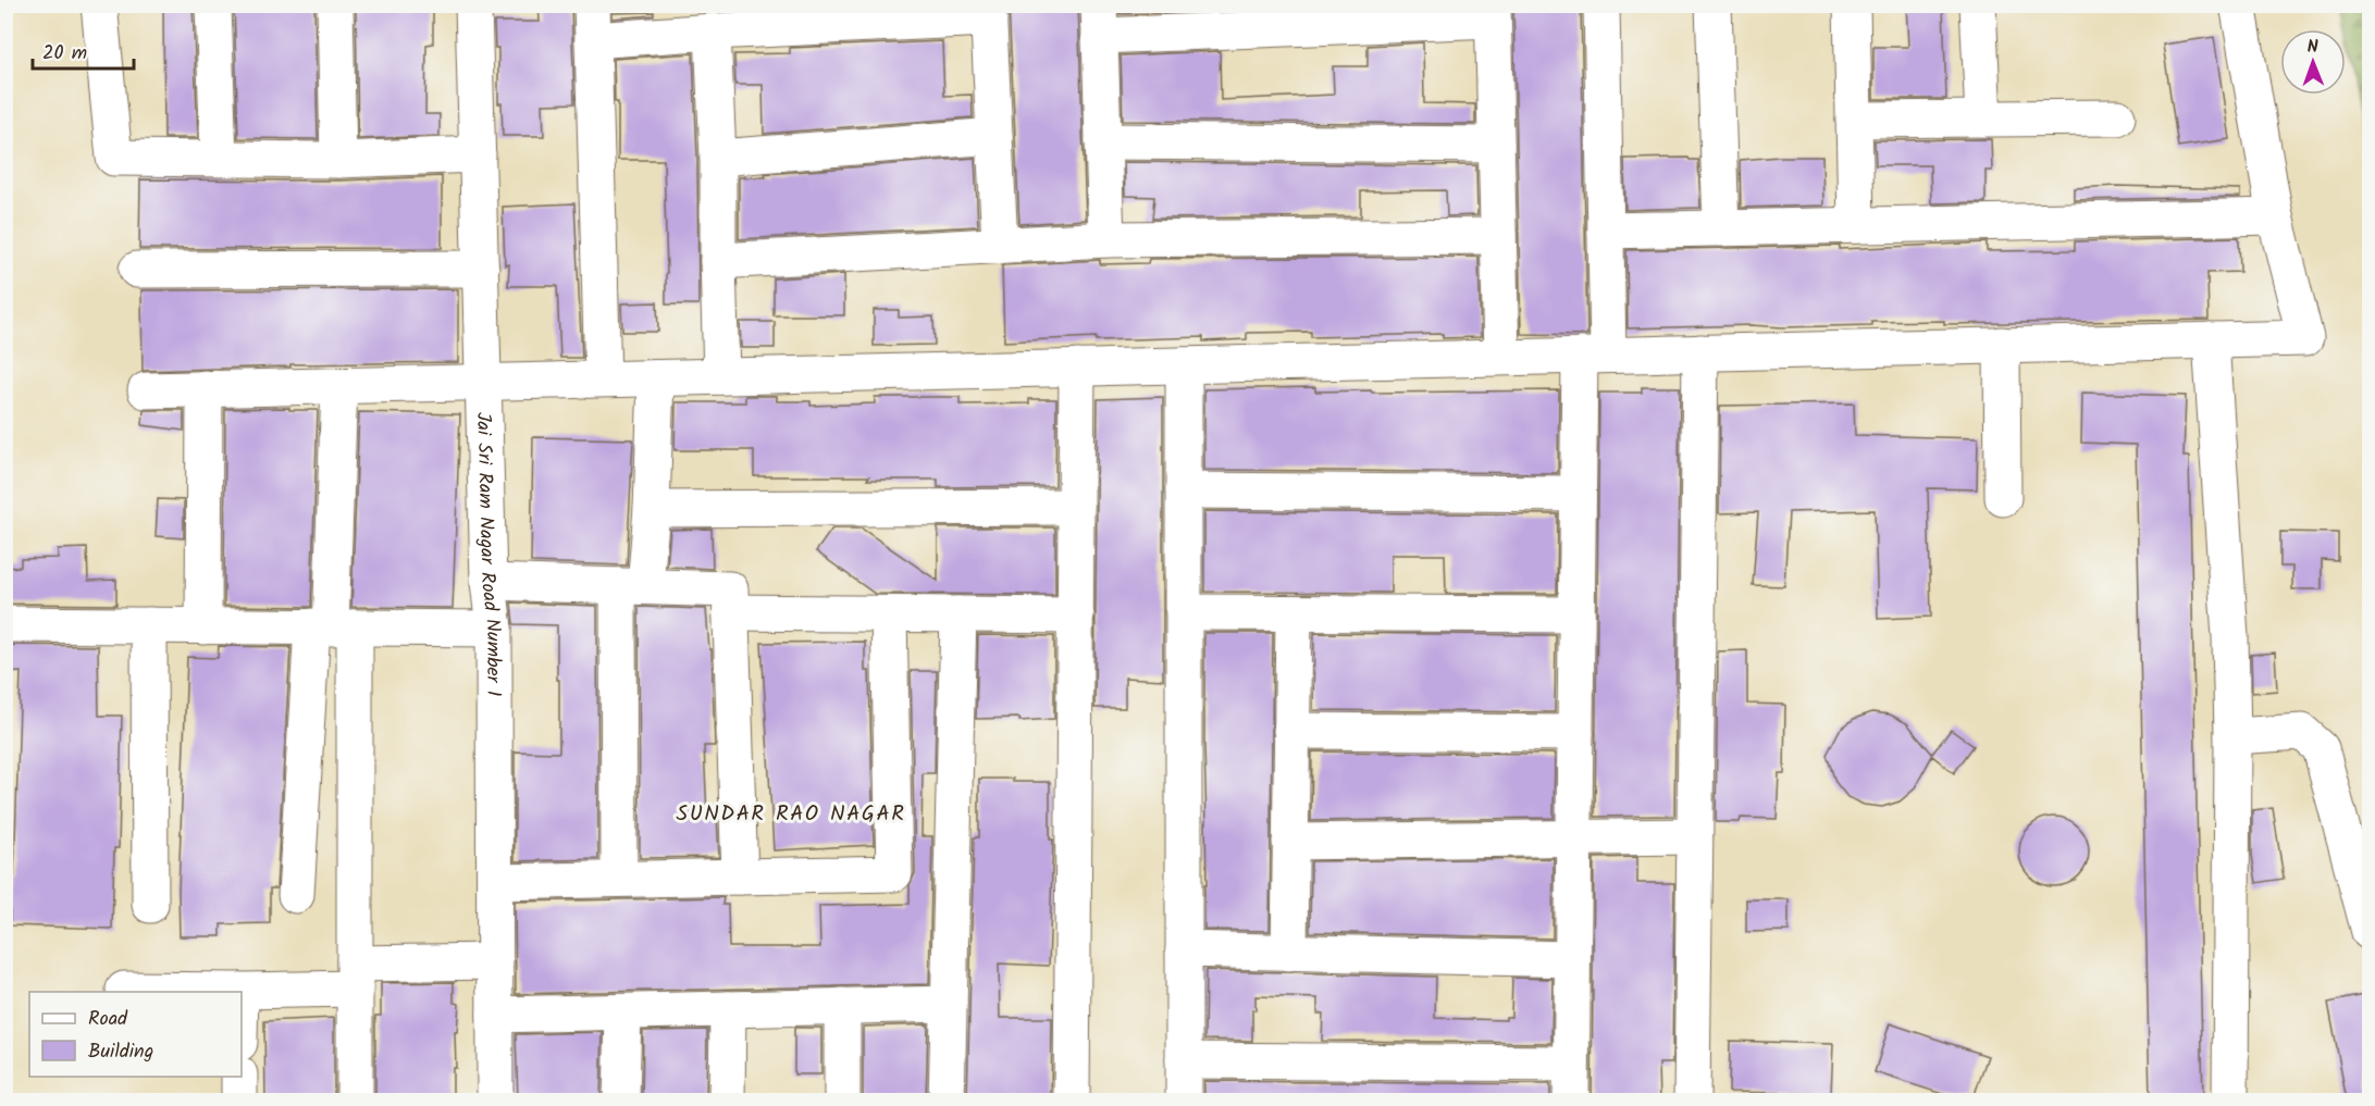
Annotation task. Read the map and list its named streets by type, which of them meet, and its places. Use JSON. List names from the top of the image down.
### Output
{
  "streets": {
    "street": ["Jai Sri Ram Nagar Road Number 1"]
  },
  "districts": ["SUNDAR RAO NAGAR"],
  "legend": ["Road", "Building"],
  "scale_bar": "20 m",
  "north": "top"
}
